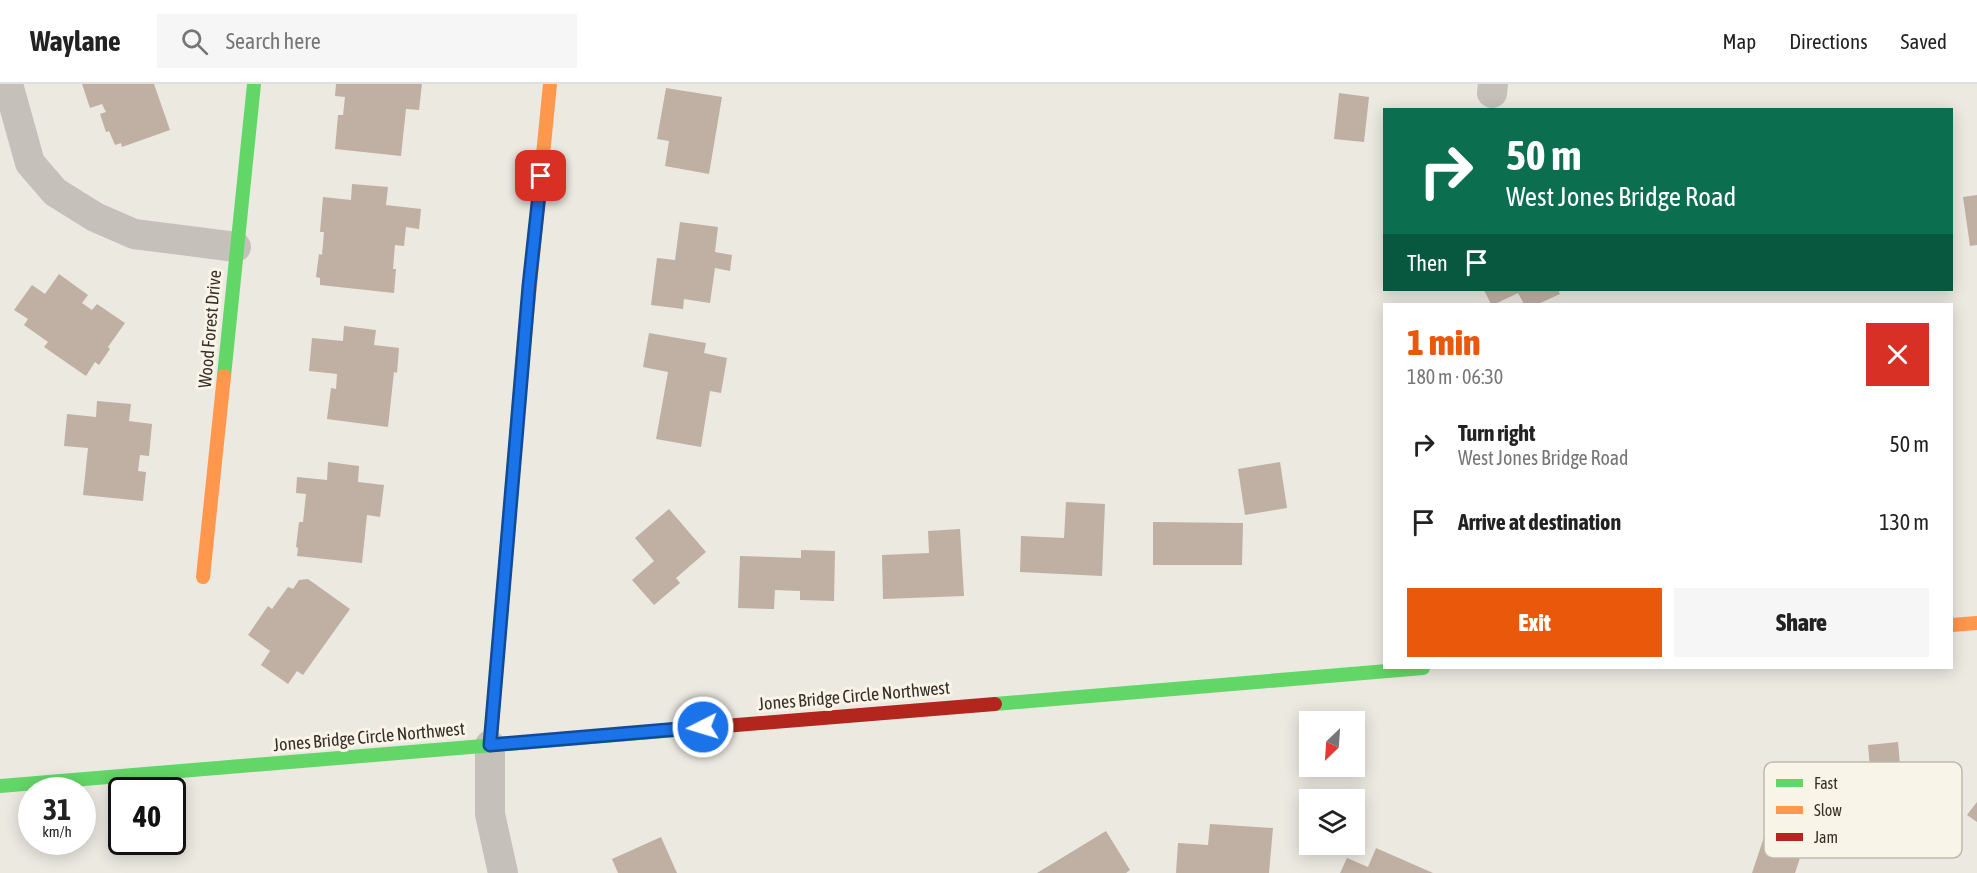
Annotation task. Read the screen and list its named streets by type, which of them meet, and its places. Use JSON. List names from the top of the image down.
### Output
{
  "streets": {
    "street": ["Wood Forest Drive", "Jones Bridge Circle Northwest"]
  },
  "legend": ["Fast", "Slow", "Jam"],
  "north": "bottom left",
  "page": {
    "header": "Waylane",
    "search": "Search here",
    "nav": ["Map", "Directions", "Saved"],
    "turn": ["50 m", "West Jones Bridge Road"],
    "then": "Then",
    "heading": ["1 min", "180 m · 06:30"],
    "list": [
      {
        "name": "Turn right",
        "note": "West Jones Bridge Road",
        "value": "50 m"
      },
      {
        "name": "Arrive at destination",
        "value": "130 m"
      }
    ],
    "buttons": ["Exit", "Share"],
    "speed": "31 km/h",
    "limit": "40"
  }
}
